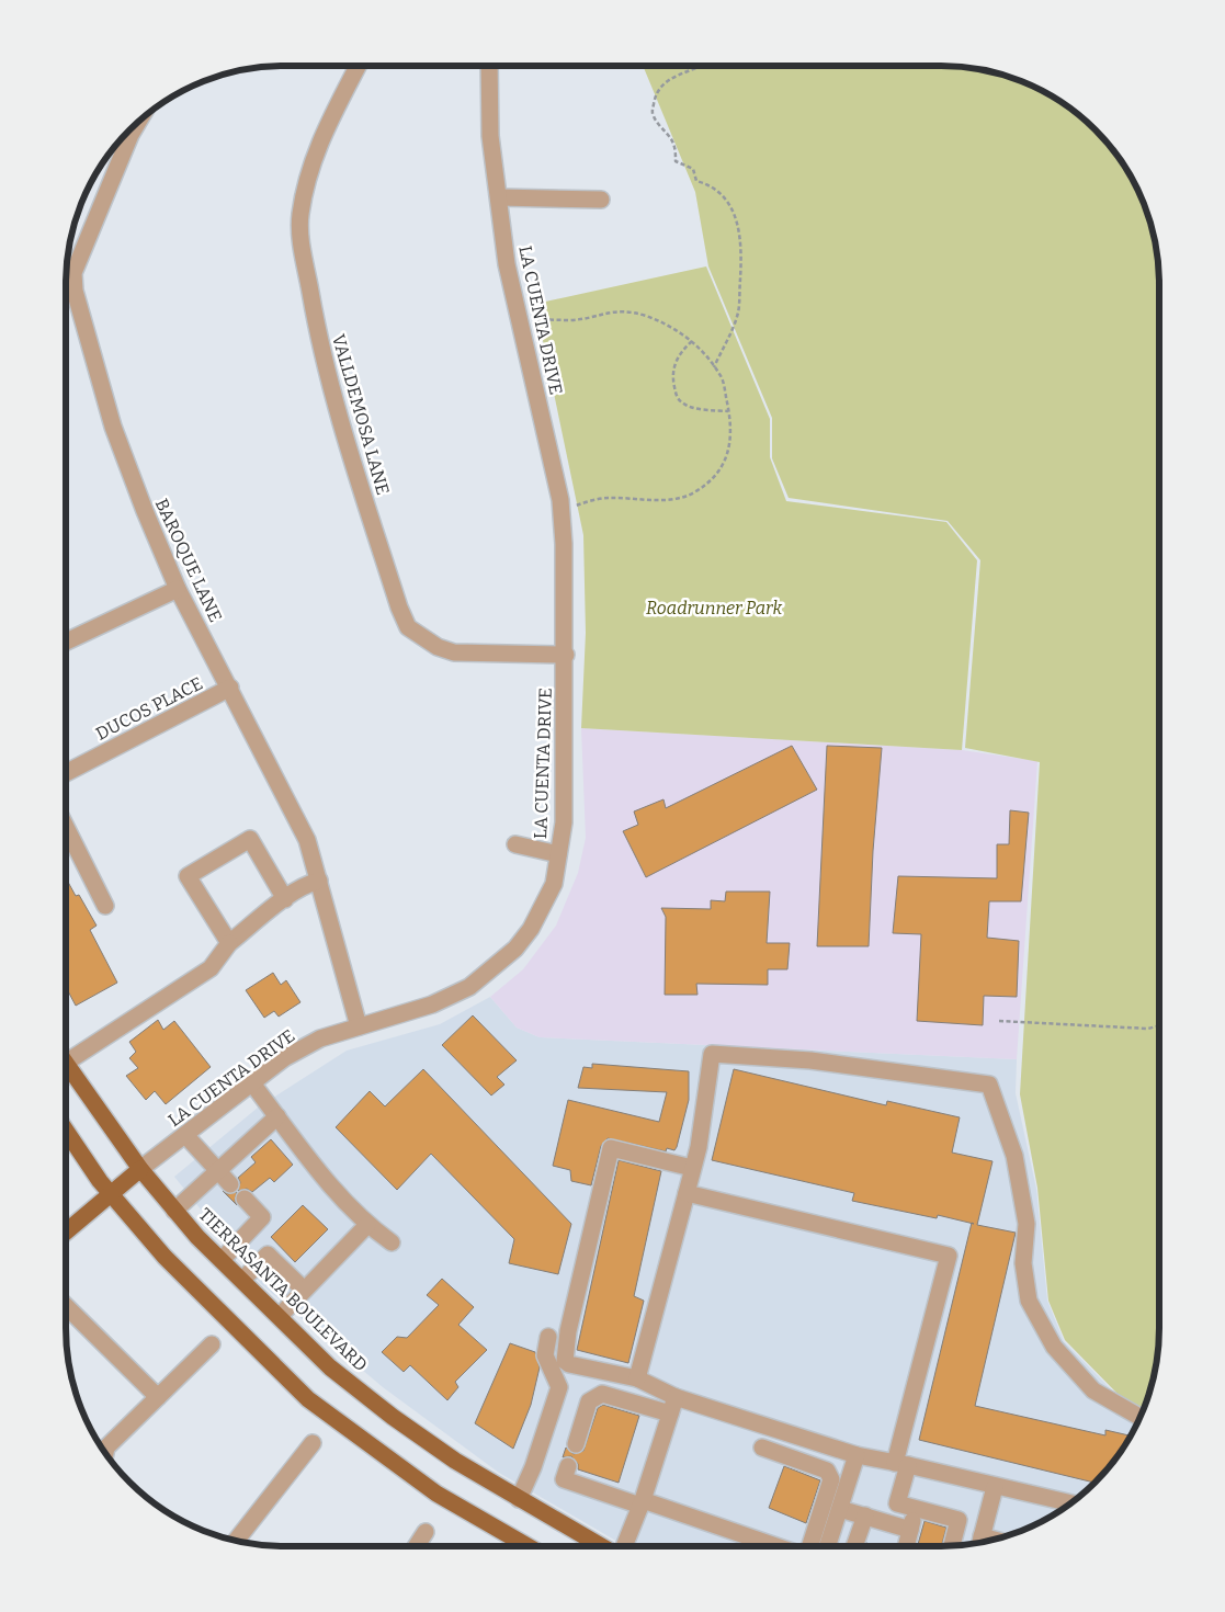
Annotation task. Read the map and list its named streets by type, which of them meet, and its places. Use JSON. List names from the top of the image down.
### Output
{
  "streets": {
    "main road": ["LA CUENTA DRIVE", "TIERRASANTA BOULEVARD"],
    "street": ["VALLDEMOSA LANE", "BAROQUE LANE", "DUCOS PLACE"]
  },
  "crossings": [
    ["LA CUENTA DRIVE", "VALLDEMOSA LANE"],
    ["LA CUENTA DRIVE", "BAROQUE LANE"],
    ["LA CUENTA DRIVE", "TIERRASANTA BOULEVARD"],
    ["BAROQUE LANE", "DUCOS PLACE"]
  ],
  "parks": ["Roadrunner Park"]
}
